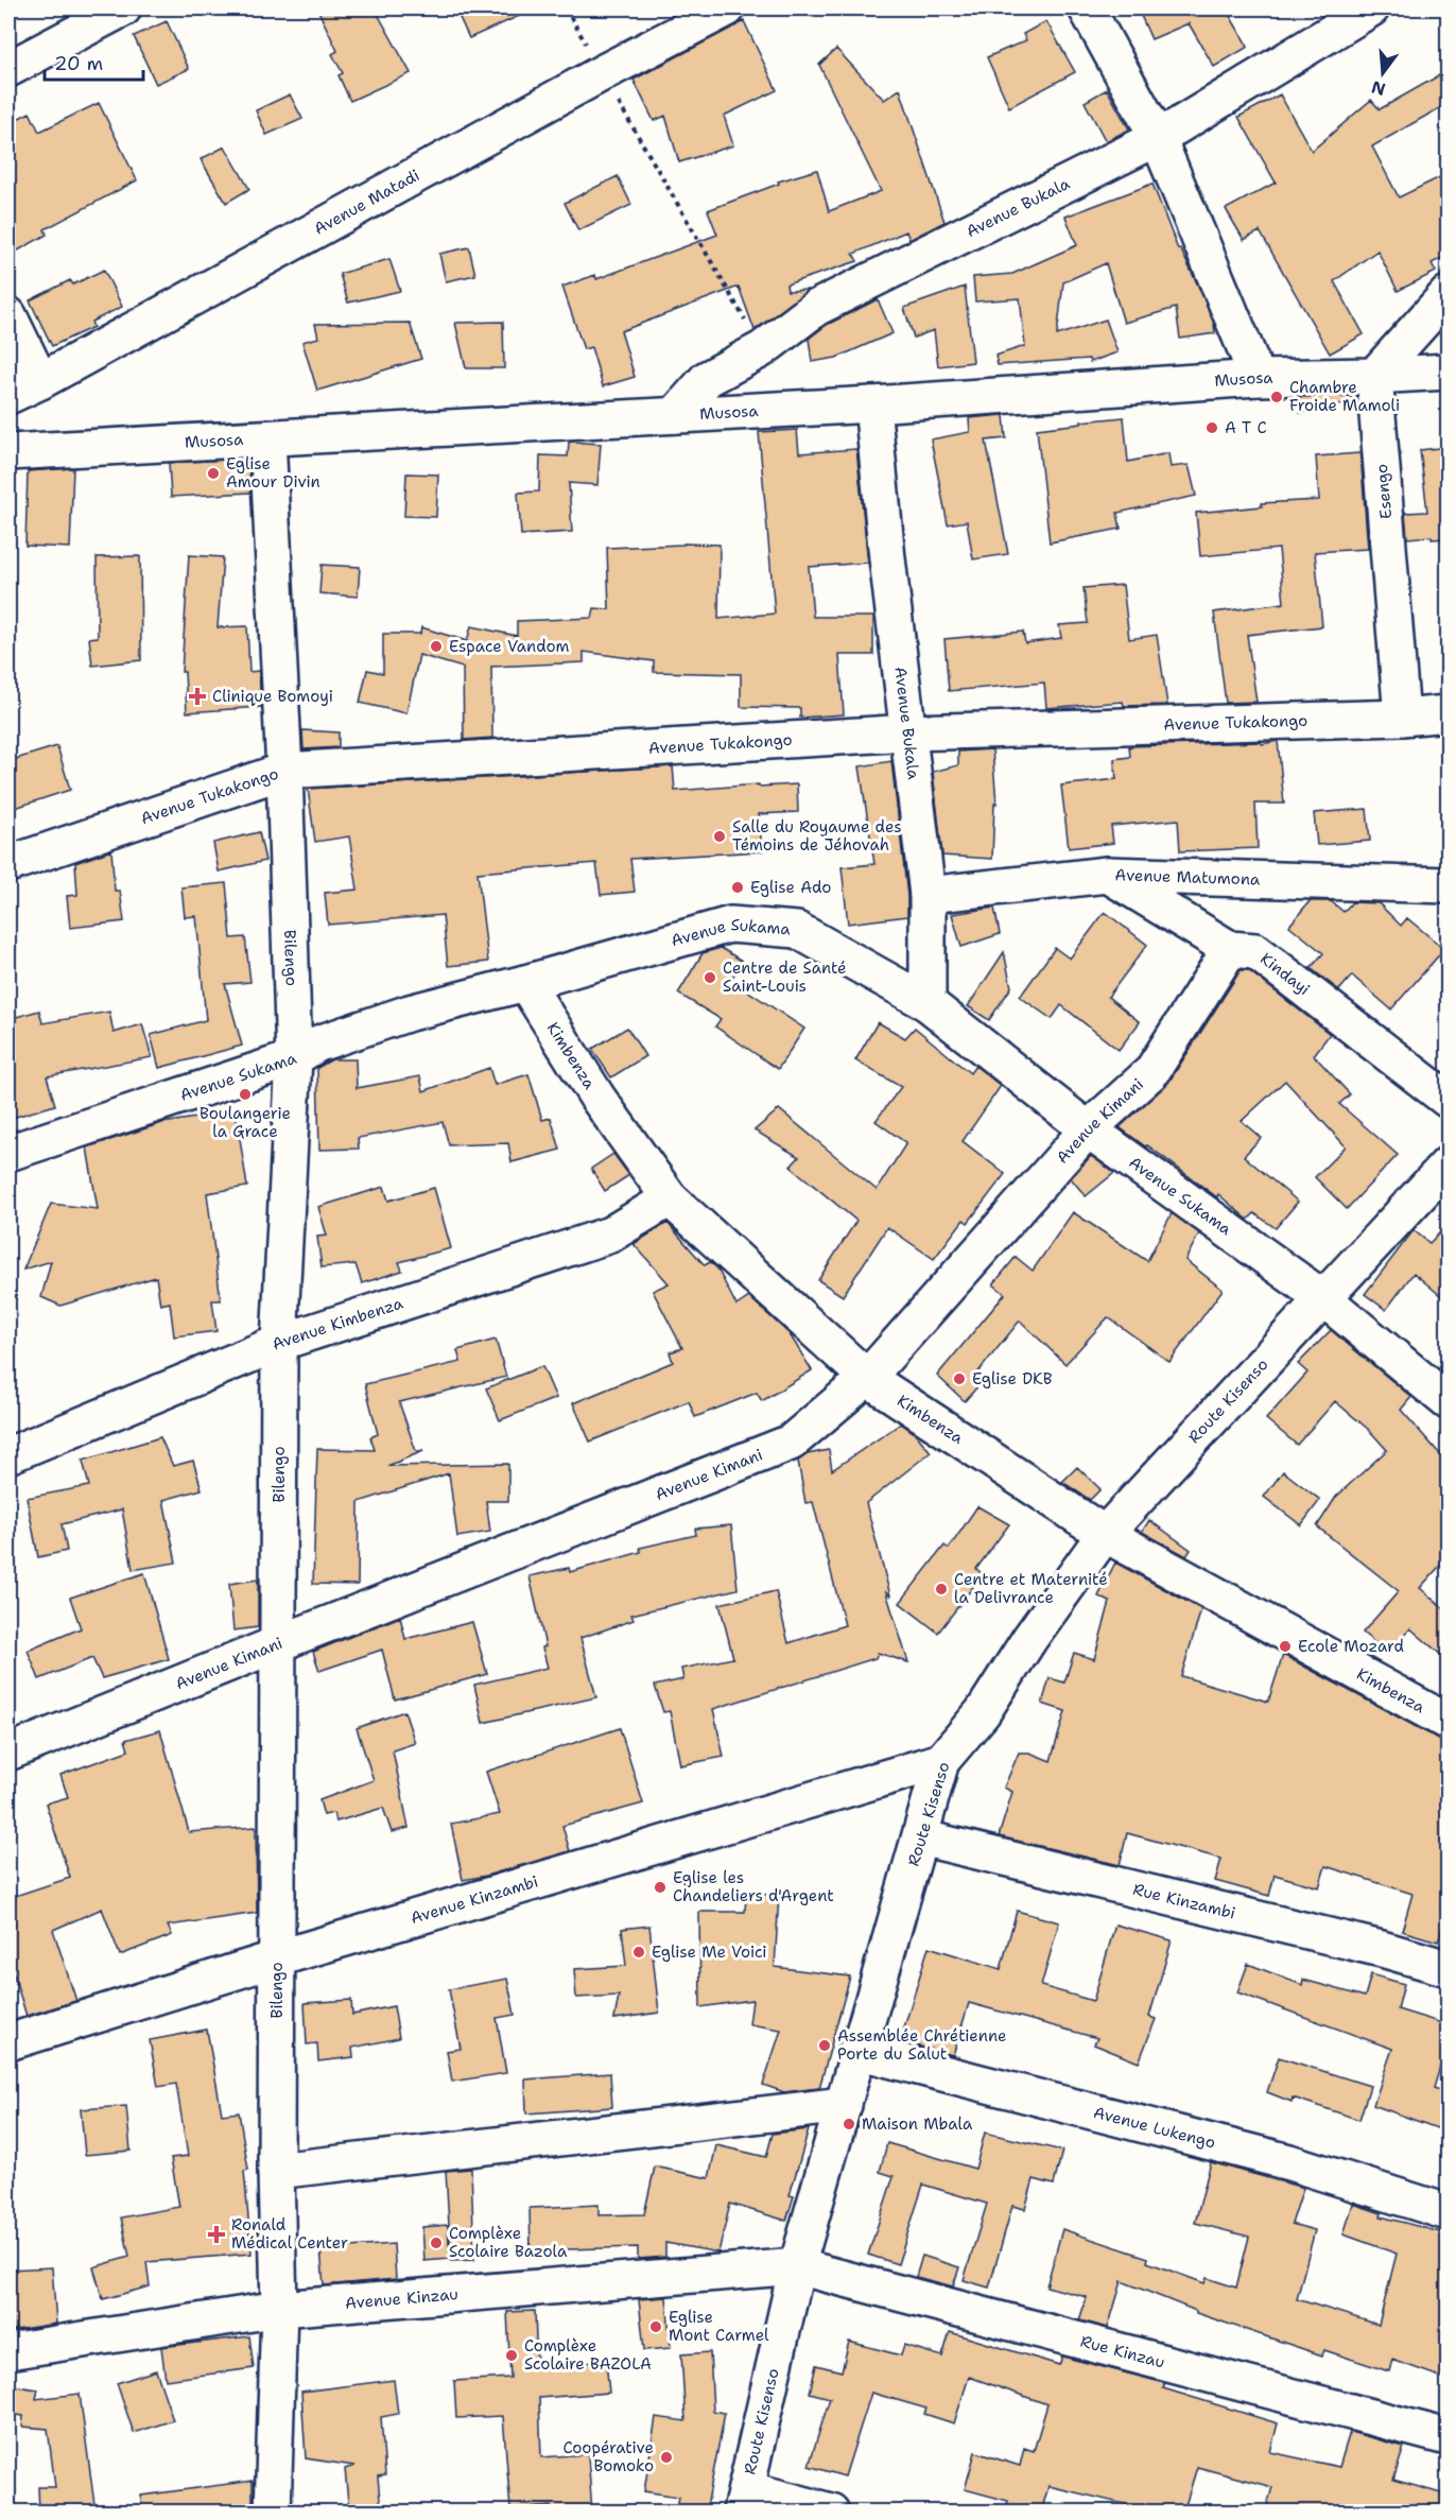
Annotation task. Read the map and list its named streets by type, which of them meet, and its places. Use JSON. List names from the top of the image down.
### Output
{
  "streets": {
    "street": [
      "Avenue Matadi",
      "Avenue Bukala",
      "Musosa",
      "Esengo",
      "Avenue Tukakongo",
      "Avenue Matumona",
      "Avenue Sukama",
      "Bilengo",
      "Kindayi",
      "Kimbenza",
      "Avenue Kimani",
      "Avenue Kimbenza",
      "Route Kisenso",
      "Avenue Kinzambi",
      "Rue Kinzambi",
      "Avenue Lukengo",
      "Avenue Kinzau",
      "Rue Kinzau"
    ]
  },
  "crossings": [
    ["Avenue Bukala", "Musosa"],
    ["Avenue Bukala", "Avenue Tukakongo"],
    ["Avenue Bukala", "Avenue Matumona"],
    ["Avenue Bukala", "Avenue Sukama"],
    ["Musosa", "Esengo"],
    ["Musosa", "Bilengo"],
    ["Esengo", "Avenue Tukakongo"],
    ["Avenue Tukakongo", "Bilengo"],
    ["Avenue Matumona", "Kindayi"],
    ["Avenue Sukama", "Bilengo"],
    ["Avenue Sukama", "Kimbenza"],
    ["Avenue Sukama", "Avenue Kimani"],
    ["Avenue Sukama", "Route Kisenso"],
    ["Bilengo", "Avenue Kimani"],
    ["Bilengo", "Avenue Kimbenza"],
    ["Bilengo", "Avenue Kinzambi"],
    ["Bilengo", "Avenue Kinzau"],
    ["Kindayi", "Avenue Kimani"],
    ["Kimbenza", "Avenue Kimani"],
    ["Kimbenza", "Avenue Kimbenza"],
    ["Kimbenza", "Route Kisenso"],
    ["Route Kisenso", "Avenue Kinzambi"],
    ["Route Kisenso", "Rue Kinzambi"],
    ["Route Kisenso", "Avenue Lukengo"],
    ["Route Kisenso", "Avenue Kinzau"],
    ["Route Kisenso", "Rue Kinzau"],
    ["Avenue Kinzau", "Rue Kinzau"]
  ],
  "places": {
    "other": [
      "Chambre Froide Mamoli",
      "A T C",
      "Eglise Amour Divin",
      "Espace Vandom",
      "Salle du Royaume des Témoins de Jéhovah",
      "Eglise Ado",
      "Centre de Santé Saint-Louis",
      "Boulangerie la Grace",
      "Eglise DKB",
      "Centre et Maternité la Delivrance",
      "Ecole Mozard",
      "Eglise les Chandeliers d'Argent",
      "Eglise Me Voici",
      "Assemblée Chrétienne Porte du Salut",
      "Maison Mbala",
      "Complèxe Scolaire Bazola",
      "Eglise Mont Carmel",
      "Complèxe Scolaire BAZOLA",
      "Coopérative Bomoko"
    ],
    "health": ["Clinique Bomoyi", "Ronald Médical Center"]
  },
  "scale_bar": "20 m",
  "north": "bottom"
}
